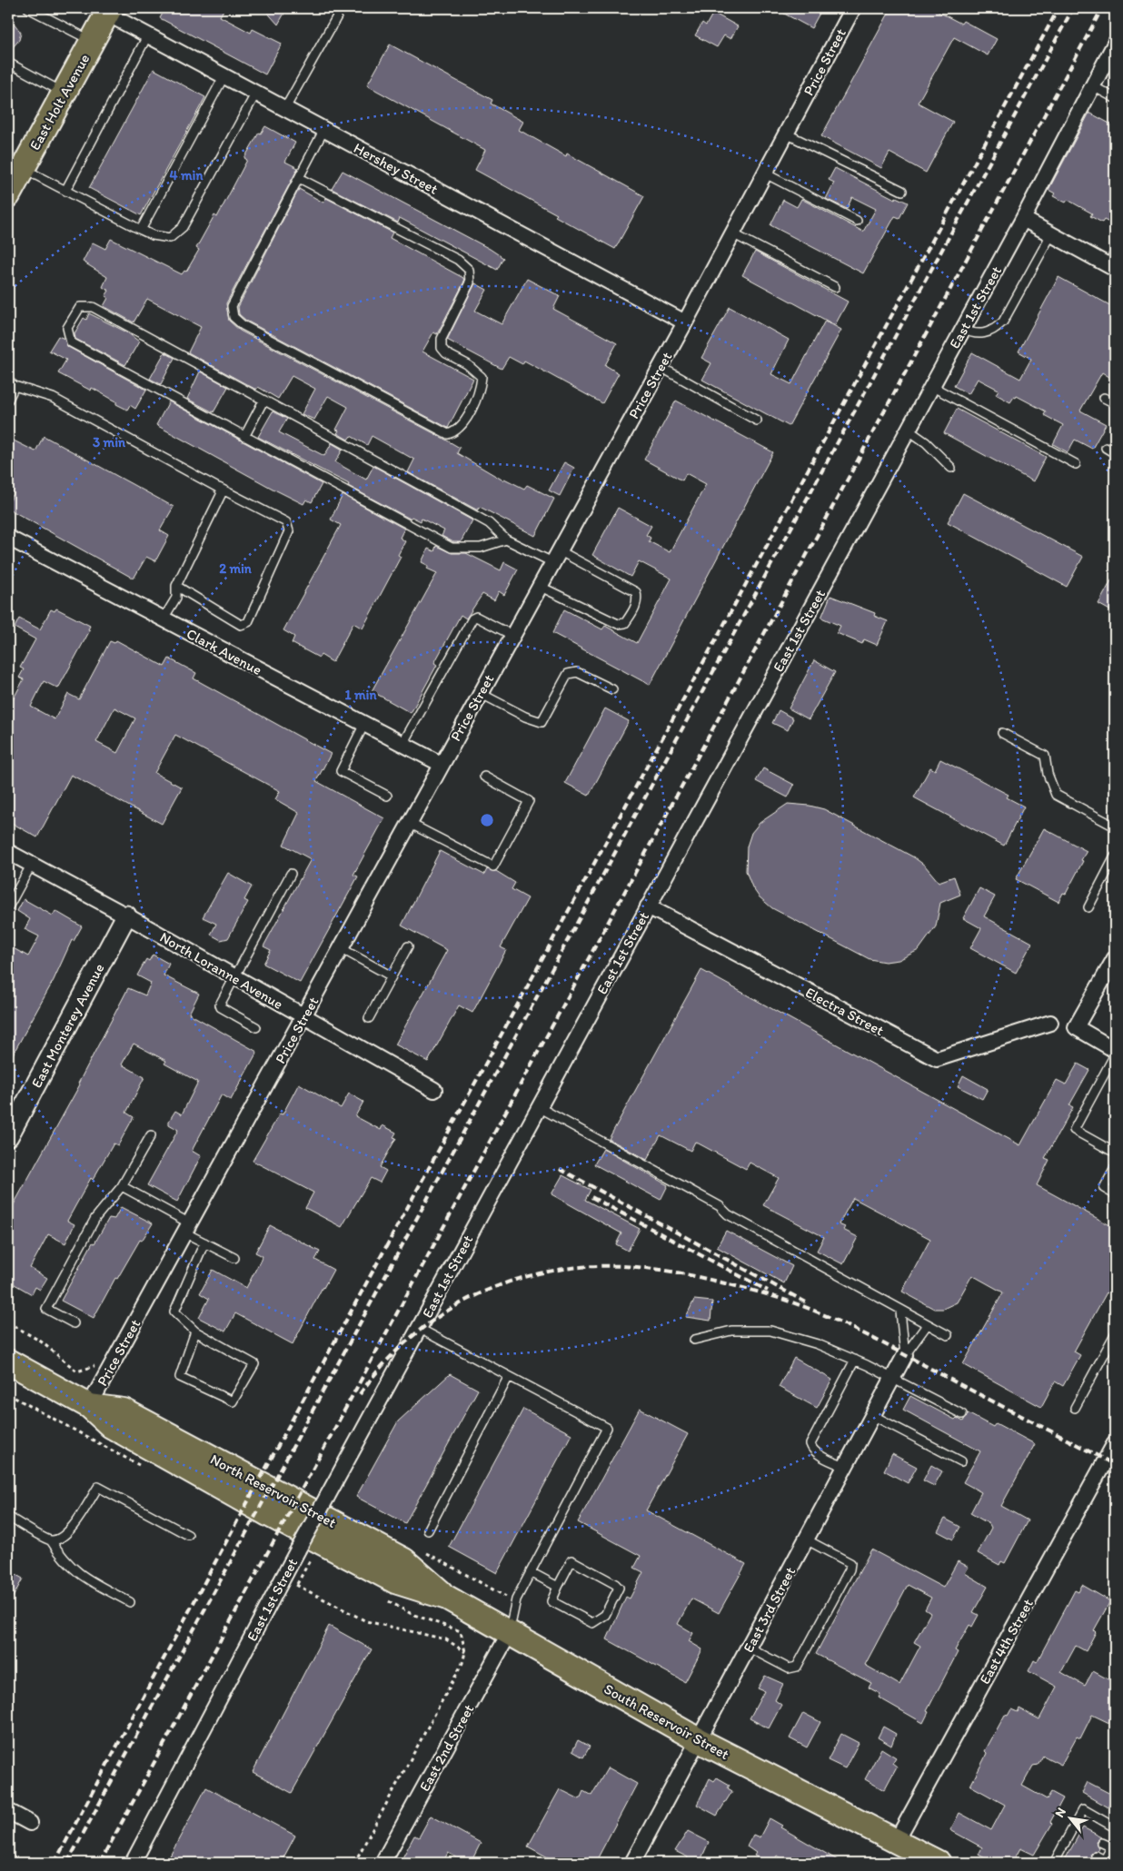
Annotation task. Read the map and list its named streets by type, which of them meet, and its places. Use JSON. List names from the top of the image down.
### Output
{
  "streets": {
    "main road": ["East Holt Avenue", "North Reservoir Street", "South Reservoir Street"],
    "street": [
      "Price Street",
      "Hershey Street",
      "East 1st Street",
      "Clark Avenue",
      "North Loranne Avenue",
      "Electra Street",
      "East Monterey Avenue",
      "East 3rd Street",
      "East 4th Street",
      "East 2nd Street"
    ]
  },
  "crossings": [
    ["Price Street", "Hershey Street"],
    ["Price Street", "Clark Avenue"],
    ["Price Street", "North Loranne Avenue"],
    ["Price Street", "North Reservoir Street"],
    ["East Holt Avenue", "Hershey Street"],
    ["East 1st Street", "Electra Street"],
    ["North Loranne Avenue", "East Monterey Avenue"],
    ["North Reservoir Street", "South Reservoir Street"],
    ["East 3rd Street", "South Reservoir Street"],
    ["East 4th Street", "South Reservoir Street"],
    ["South Reservoir Street", "East 2nd Street"]
  ],
  "north": "top left",
  "rings": [
    "4 min",
    "3 min",
    "2 min",
    "1 min"
  ]
}
